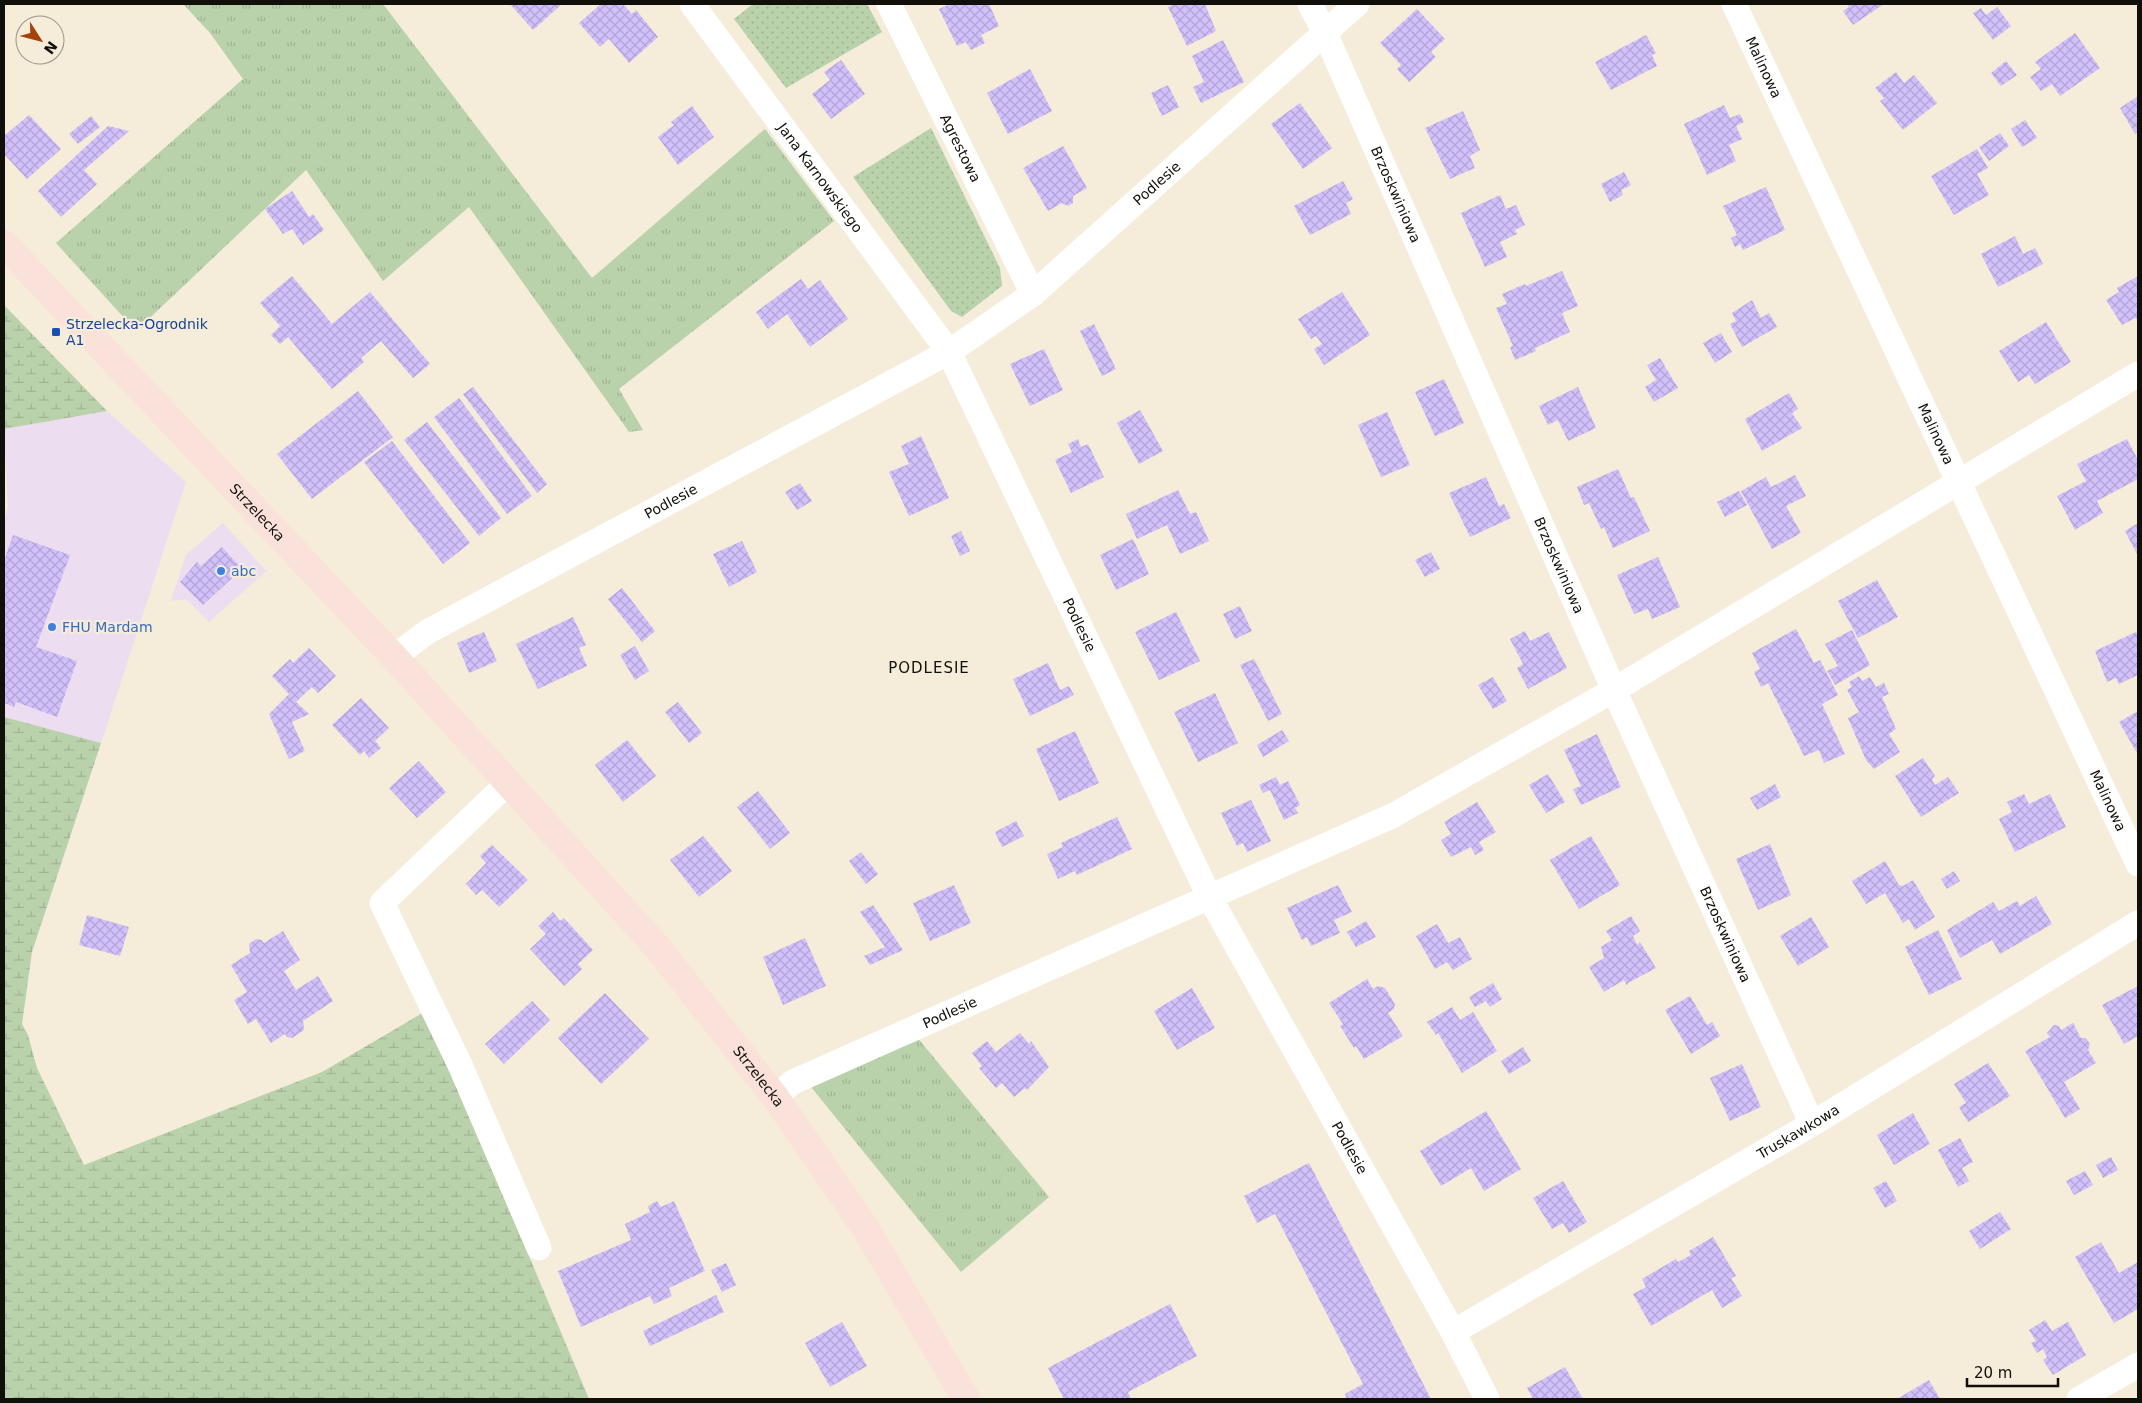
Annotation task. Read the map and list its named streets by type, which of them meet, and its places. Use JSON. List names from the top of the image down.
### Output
{
  "streets": {
    "street": [
      "Malinowa",
      "Agrestowa",
      "Jana Karnowskiego",
      "Podlesie",
      "Brzoskwiniowa",
      "Strzelecka",
      "Truskawkowa"
    ]
  },
  "crossings": [
    ["Agrestowa", "Podlesie"],
    ["Jana Karnowskiego", "Podlesie"],
    ["Podlesie", "Brzoskwiniowa"],
    ["Podlesie", "Strzelecka"],
    ["Podlesie", "Truskawkowa"],
    ["Brzoskwiniowa", "Truskawkowa"]
  ],
  "districts": ["PODLESIE"],
  "places": {
    "transit": ["Strzelecka-Ogrodnik A1"],
    "other": ["abc", "FHU Mardam"]
  },
  "scale_bar": "20 m",
  "north": "bottom right"
}
